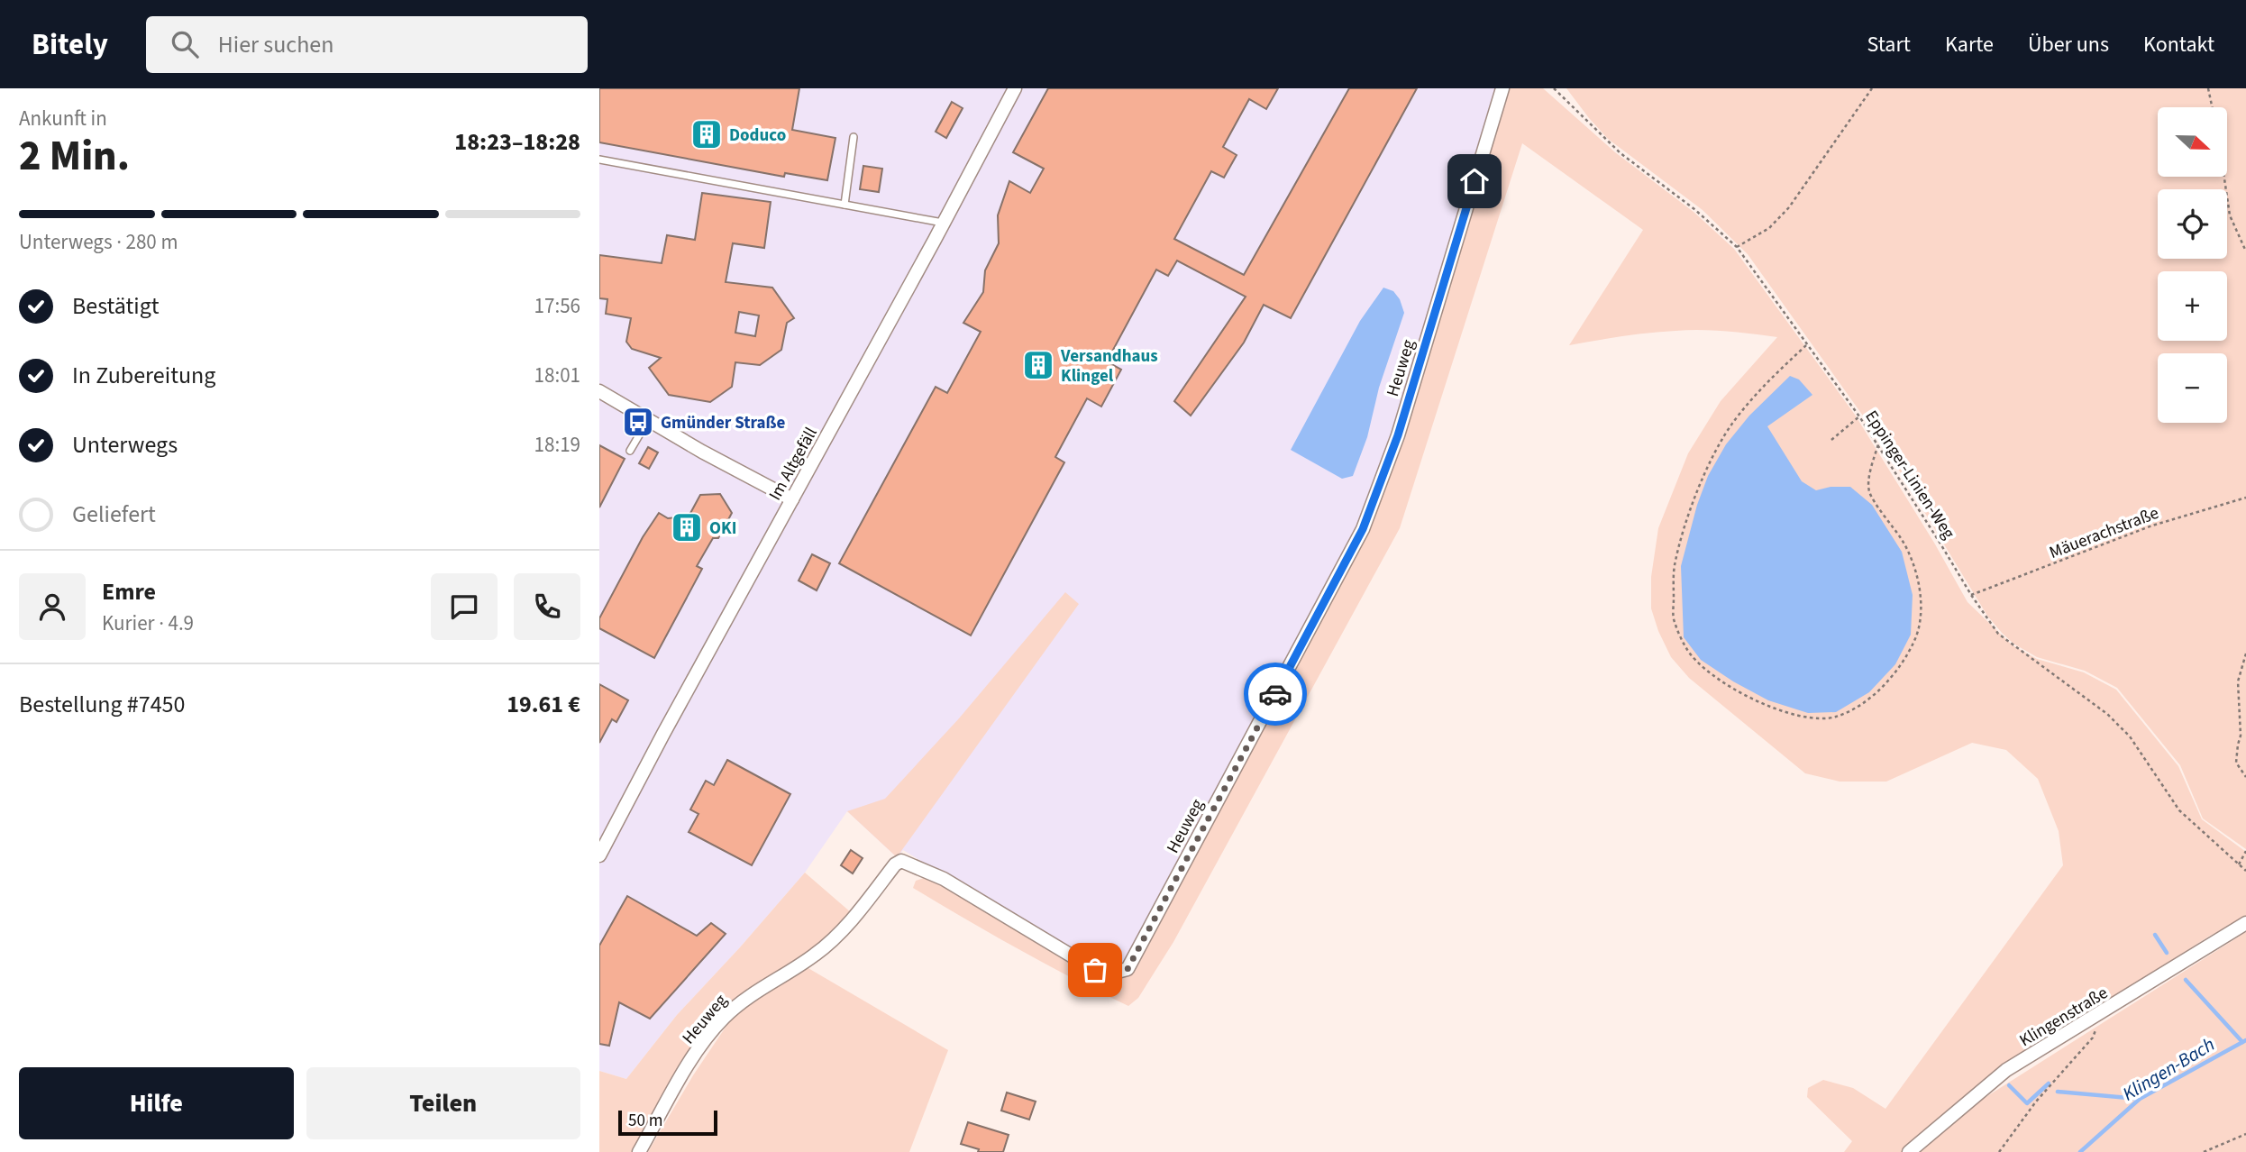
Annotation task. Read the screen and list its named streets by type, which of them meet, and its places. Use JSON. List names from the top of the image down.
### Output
{
  "streets": {
    "street": ["Heuweg", "Im Altgefäll", "Klingenstraße"],
    "path": ["Eppinger-Linien-Weg", "Mäuerachstraße"]
  },
  "crossings": [
    ["Eppinger-Linien-Weg", "Mäuerachstraße"]
  ],
  "water": ["Klingen-Bach"],
  "places": {
    "building": ["Doduco", "Versandhaus Klingel", "OKI"],
    "bus stop": ["Gmünder Straße"]
  },
  "scale_bar": "50 m",
  "north": "right",
  "page": {
    "header": "Bitely",
    "search": "Hier suchen",
    "nav": [
      "Start",
      "Karte",
      "Über uns",
      "Kontakt"
    ],
    "heading": ["2 Min.", "Ankunft in", "18:23–18:28"],
    "panel": [
      "Emre",
      "Kurier · 4.9",
      "Bestellung #7450",
      "19.61 €"
    ],
    "map_buttons": ["+", "−"],
    "bar": "Unterwegs · 280 m",
    "list": [
      ["Bestätigt", "17:56"],
      ["In Zubereitung", "18:01"],
      ["Unterwegs", "18:19"],
      "Geliefert"
    ],
    "buttons": ["Hilfe", "Teilen"],
    "scale": "50 m"
  }
}
